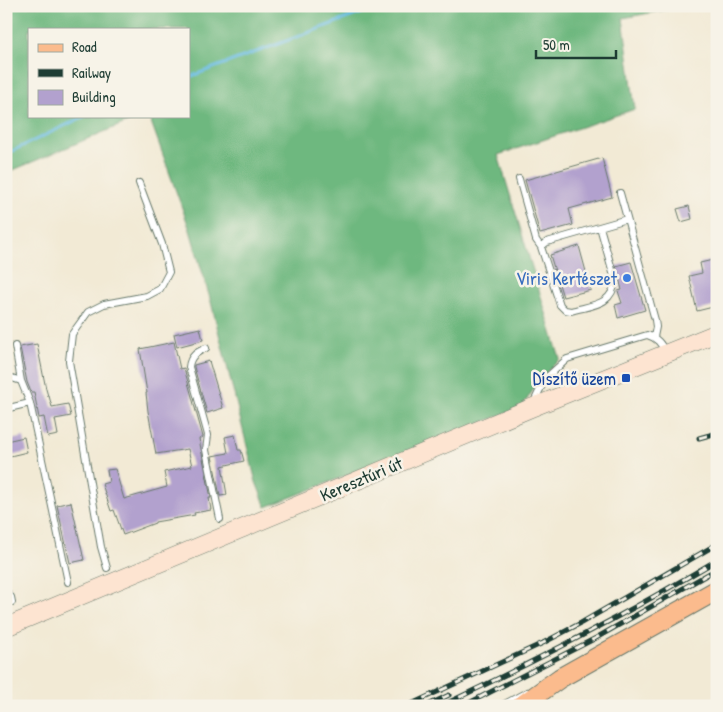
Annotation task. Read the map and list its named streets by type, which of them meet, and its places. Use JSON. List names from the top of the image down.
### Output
{
  "streets": {
    "main road": ["Keresztúri út"]
  },
  "places": {
    "other": ["Viris Kertészet"],
    "transit": ["Díszítő üzem"]
  },
  "legend": ["Road", "Railway", "Building"],
  "scale_bar": "50 m"
}
